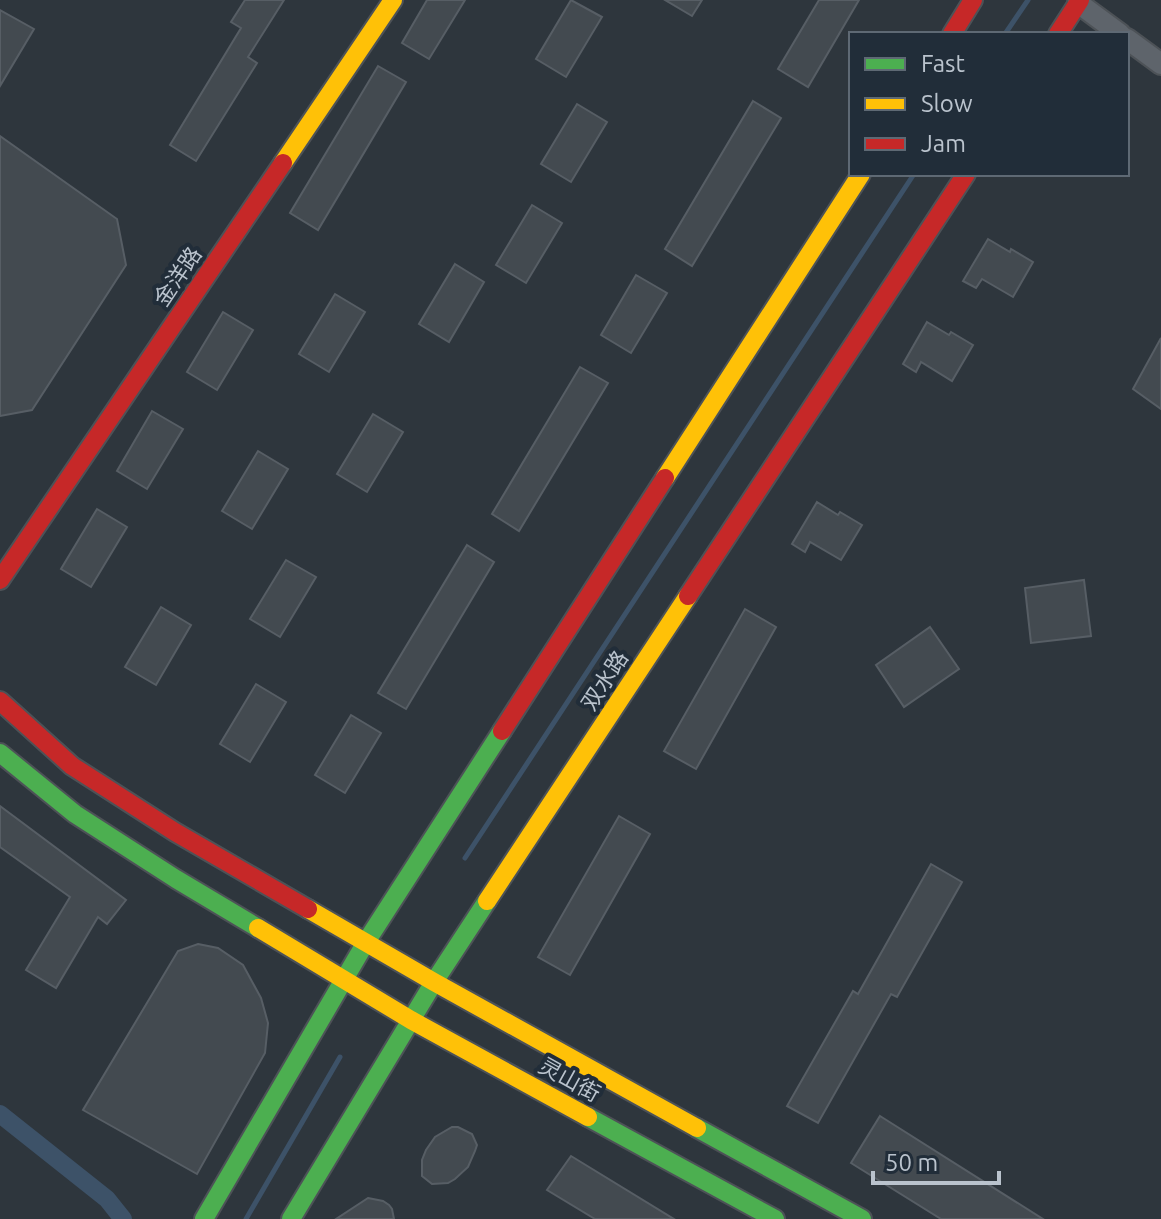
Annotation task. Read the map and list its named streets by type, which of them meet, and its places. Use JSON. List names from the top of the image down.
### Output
{
  "streets": {
    "main road": ["金洋路", "双水路", "灵山街"]
  },
  "crossings": [
    ["双水路", "灵山街"]
  ],
  "legend": ["Fast", "Slow", "Jam"],
  "scale_bar": "50 m"
}
